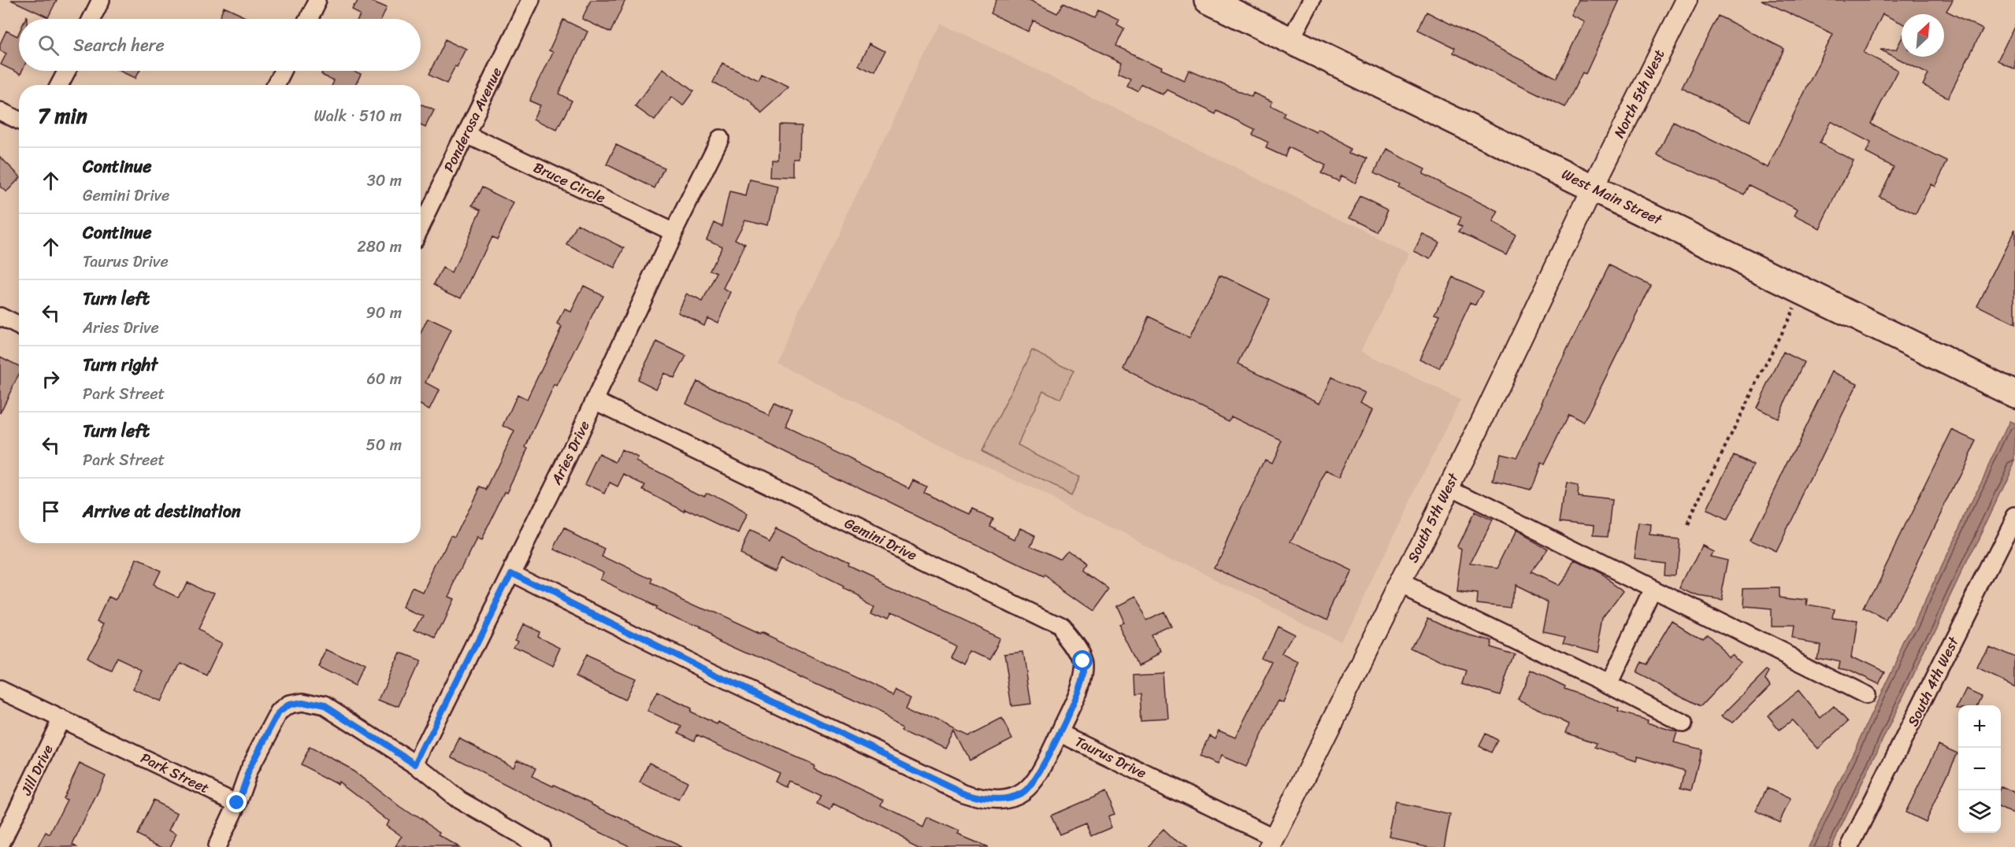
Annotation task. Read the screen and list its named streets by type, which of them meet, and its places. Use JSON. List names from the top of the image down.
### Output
{
  "streets": {
    "main road": ["West Main Street"],
    "street": [
      "North 5th West",
      "Ponderosa Avenue",
      "Bruce Circle",
      "Aries Drive",
      "South 5th West",
      "Gemini Drive",
      "South 4th West",
      "Taurus Drive",
      "Jill Drive",
      "Park Street"
    ]
  },
  "crossings": [
    ["North 5th West", "West Main Street"],
    ["North 5th West", "South 5th West"],
    ["Ponderosa Avenue", "Bruce Circle"],
    ["Bruce Circle", "Aries Drive"],
    ["West Main Street", "South 5th West"],
    ["Aries Drive", "Gemini Drive"],
    ["Aries Drive", "Taurus Drive"],
    ["South 5th West", "Taurus Drive"],
    ["Gemini Drive", "Taurus Drive"],
    ["Jill Drive", "Park Street"]
  ],
  "north": "top right",
  "page": {
    "search": "Search here",
    "heading": ["7 min", "Walk · 510 m"],
    "list": [
      ["Continue", "Gemini Drive", "30 m"],
      ["Continue", "Taurus Drive", "280 m"],
      ["Turn left", "Aries Drive", "90 m"],
      ["Turn right", "Park Street", "60 m"],
      ["Turn left", "Park Street", "50 m"],
      "Arrive at destination"
    ],
    "map_buttons": ["+", "−"]
  }
}
